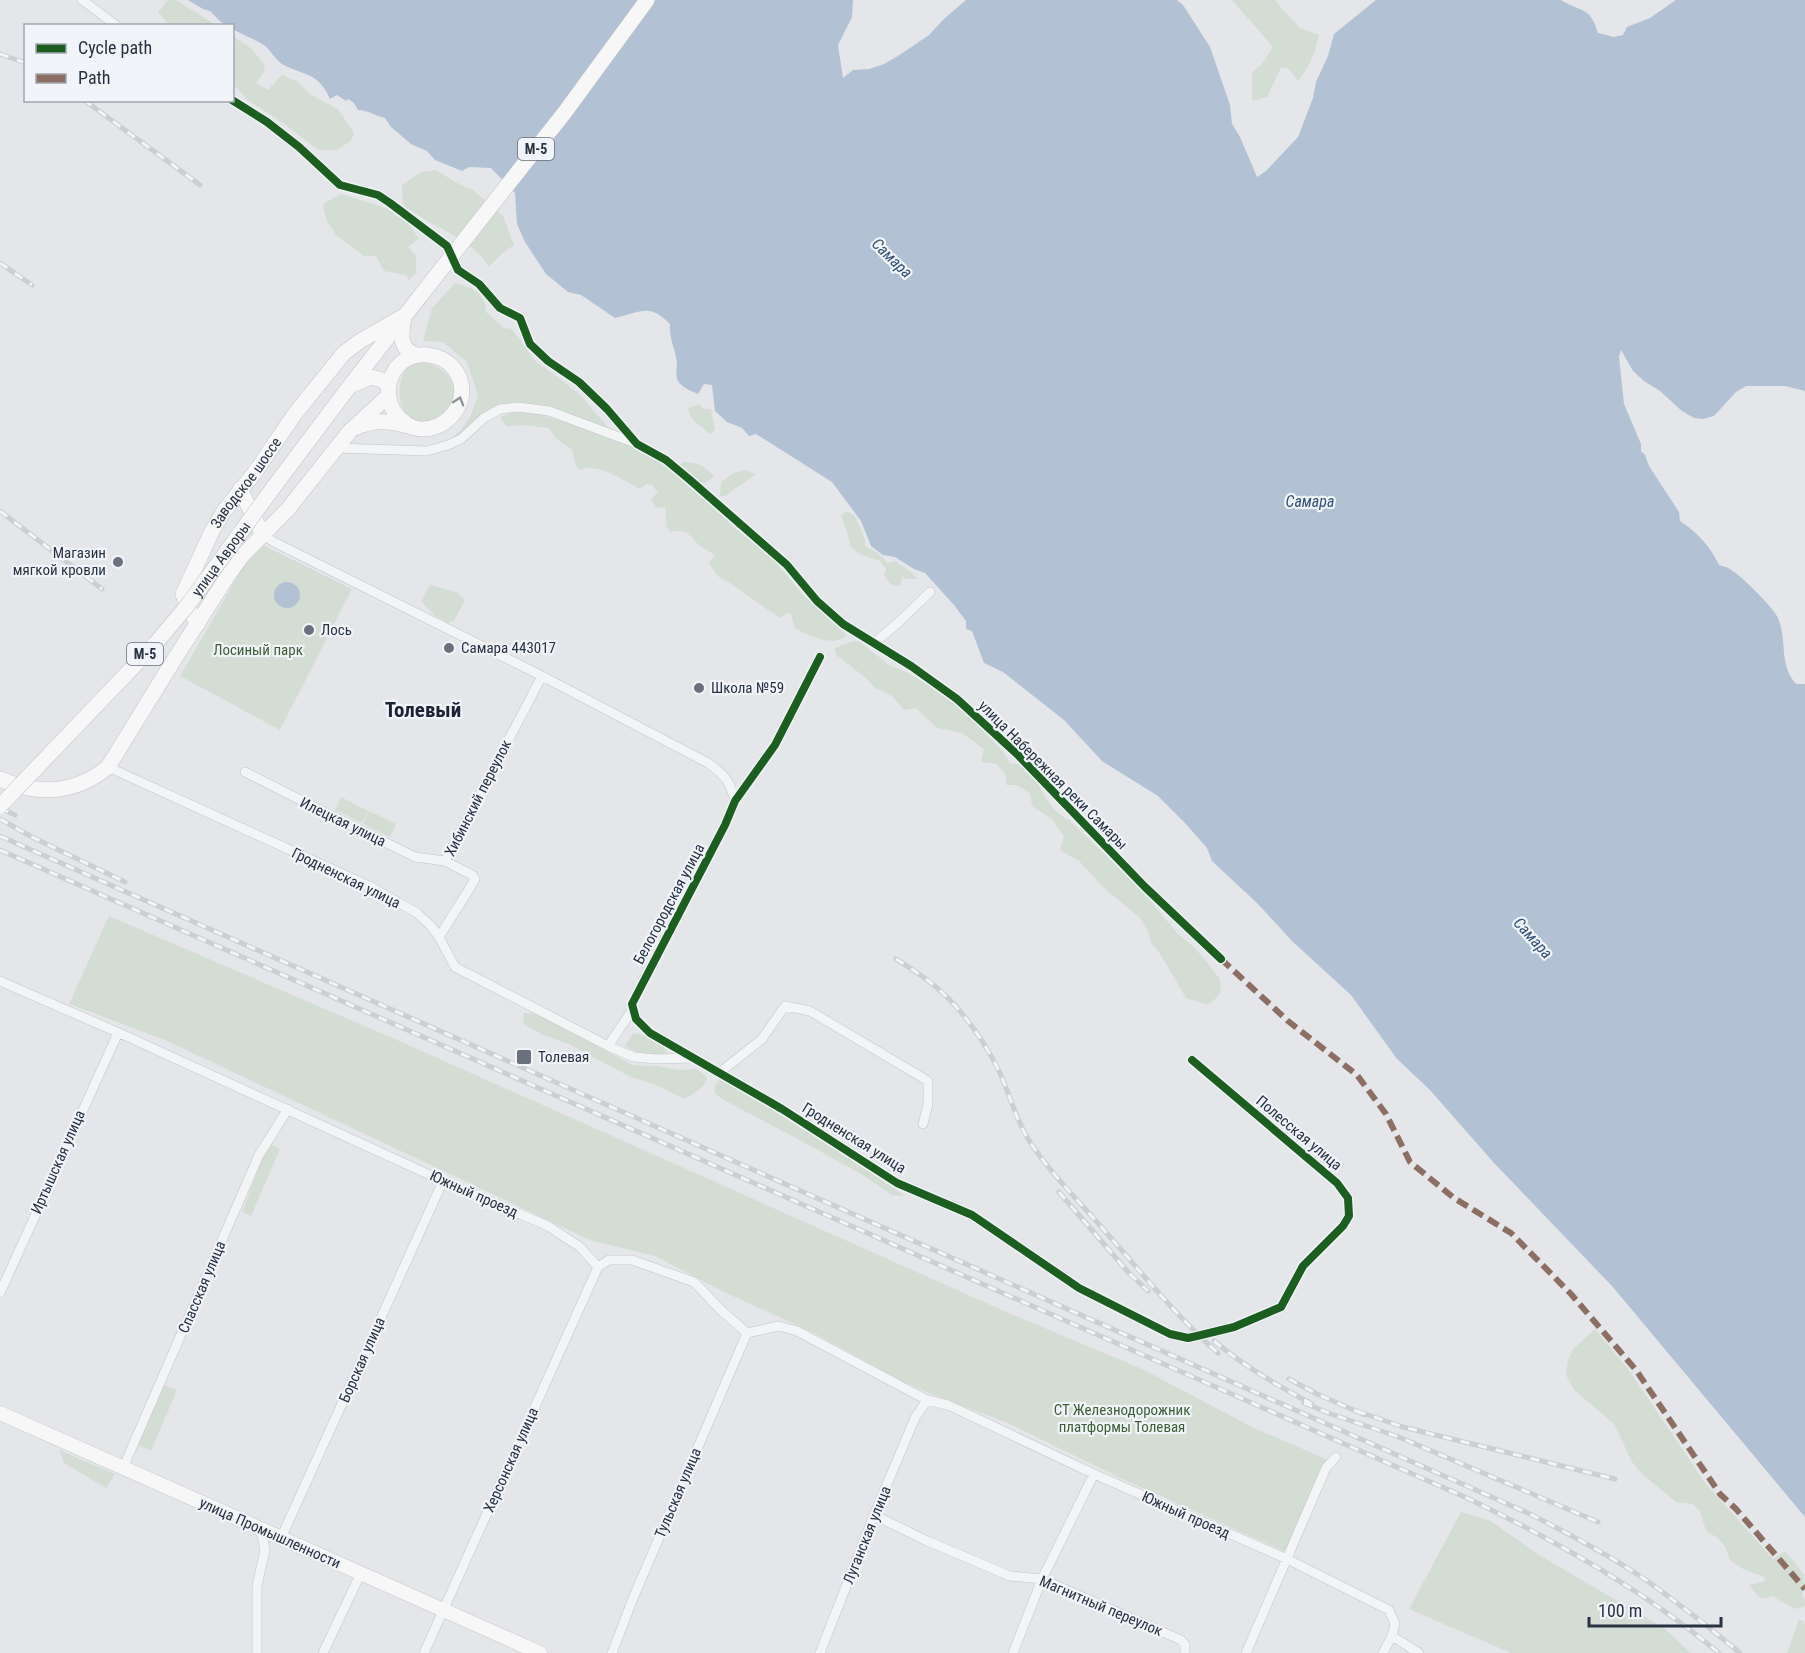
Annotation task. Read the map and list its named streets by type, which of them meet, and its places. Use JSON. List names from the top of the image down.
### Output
{
  "streets": {
    "main road": [
      "М-5",
      "Заводское шоссе",
      "улица Авроры",
      "улица Промышленности"
    ],
    "street": [
      "улица Набережная реки Самары",
      "Хибинский переулок",
      "Илецкая улица",
      "Гродненская улица",
      "Белогородская улица",
      "Полесская улица",
      "Иртышская улица",
      "Южный проезд",
      "Спасская улица",
      "Борская улица",
      "Херсонская улица",
      "Тульская улица",
      "Луганская улица",
      "Магнитный переулок"
    ]
  },
  "crossings": [
    ["Заводское шоссе", "улица Авроры"],
    ["Хибинский переулок", "Илецкая улица"],
    ["Хибинский переулок", "Гродненская улица"],
    ["Гродненская улица", "Белогородская улица"],
    ["Гродненская улица", "Полесская улица"],
    ["Иртышская улица", "Южный проезд"],
    ["Южный проезд", "Спасская улица"],
    ["Южный проезд", "Борская улица"],
    ["Южный проезд", "Херсонская улица"],
    ["Южный проезд", "Тульская улица"],
    ["Южный проезд", "Луганская улица"],
    ["Спасская улица", "улица Промышленности"],
    ["Борская улица", "улица Промышленности"],
    ["Херсонская улица", "улица Промышленности"],
    ["Луганская улица", "Магнитный переулок"]
  ],
  "districts": ["Толевый"],
  "water": ["Самара"],
  "parks": ["Лосиный парк", "СТ Железнодорожник платформы Толевая"],
  "places": {
    "other": [
      "Магазин мягкой кровли",
      "Лось",
      "Самара 443017",
      "Школа №59"
    ],
    "transit": ["Толевая"]
  },
  "legend": ["Cycle path", "Path"],
  "scale_bar": "100 m"
}
